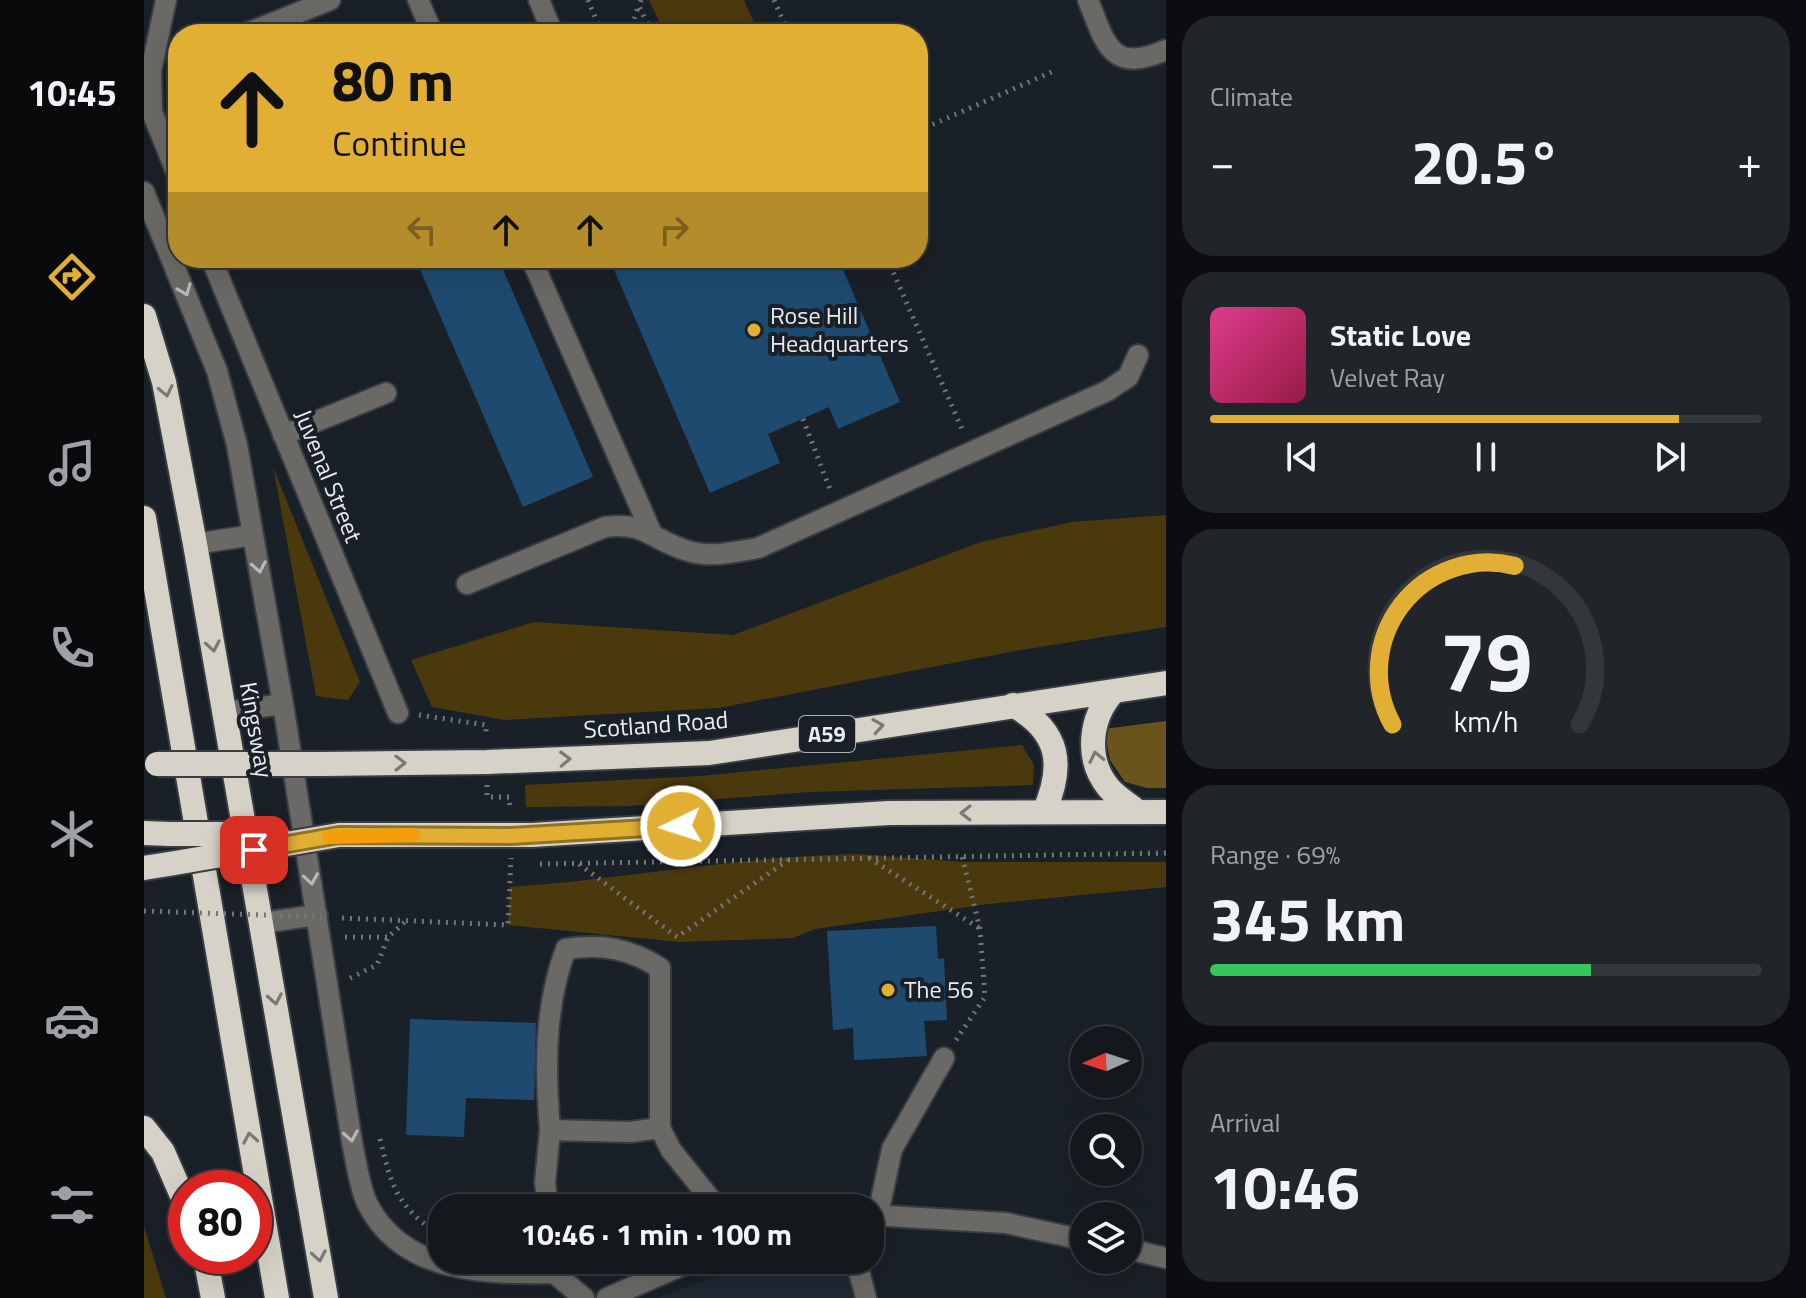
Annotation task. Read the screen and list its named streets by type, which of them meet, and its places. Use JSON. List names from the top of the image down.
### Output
{
  "streets": {
    "highway": ["Scotland Road", "Kingsway", "A59"],
    "street": ["Juvenal Street"]
  },
  "places": ["Rose Hill Headquarters", "The 56"],
  "north": "left",
  "page": {
    "tabs": "10:45",
    "tile": [
      "Climate",
      ["Range · 69%", "345 km"],
      ["Arrival", "10:46"]
    ],
    "turn": ["80 m", "Continue"],
    "heat": ["−", "20.5°", "+"],
    "song": ["Static Love", "Velvet Ray"],
    "limit": "80",
    "trip": "10:46 · 1 min · 100 m",
    "gauge": ["79", "km/h"]
  }
}
